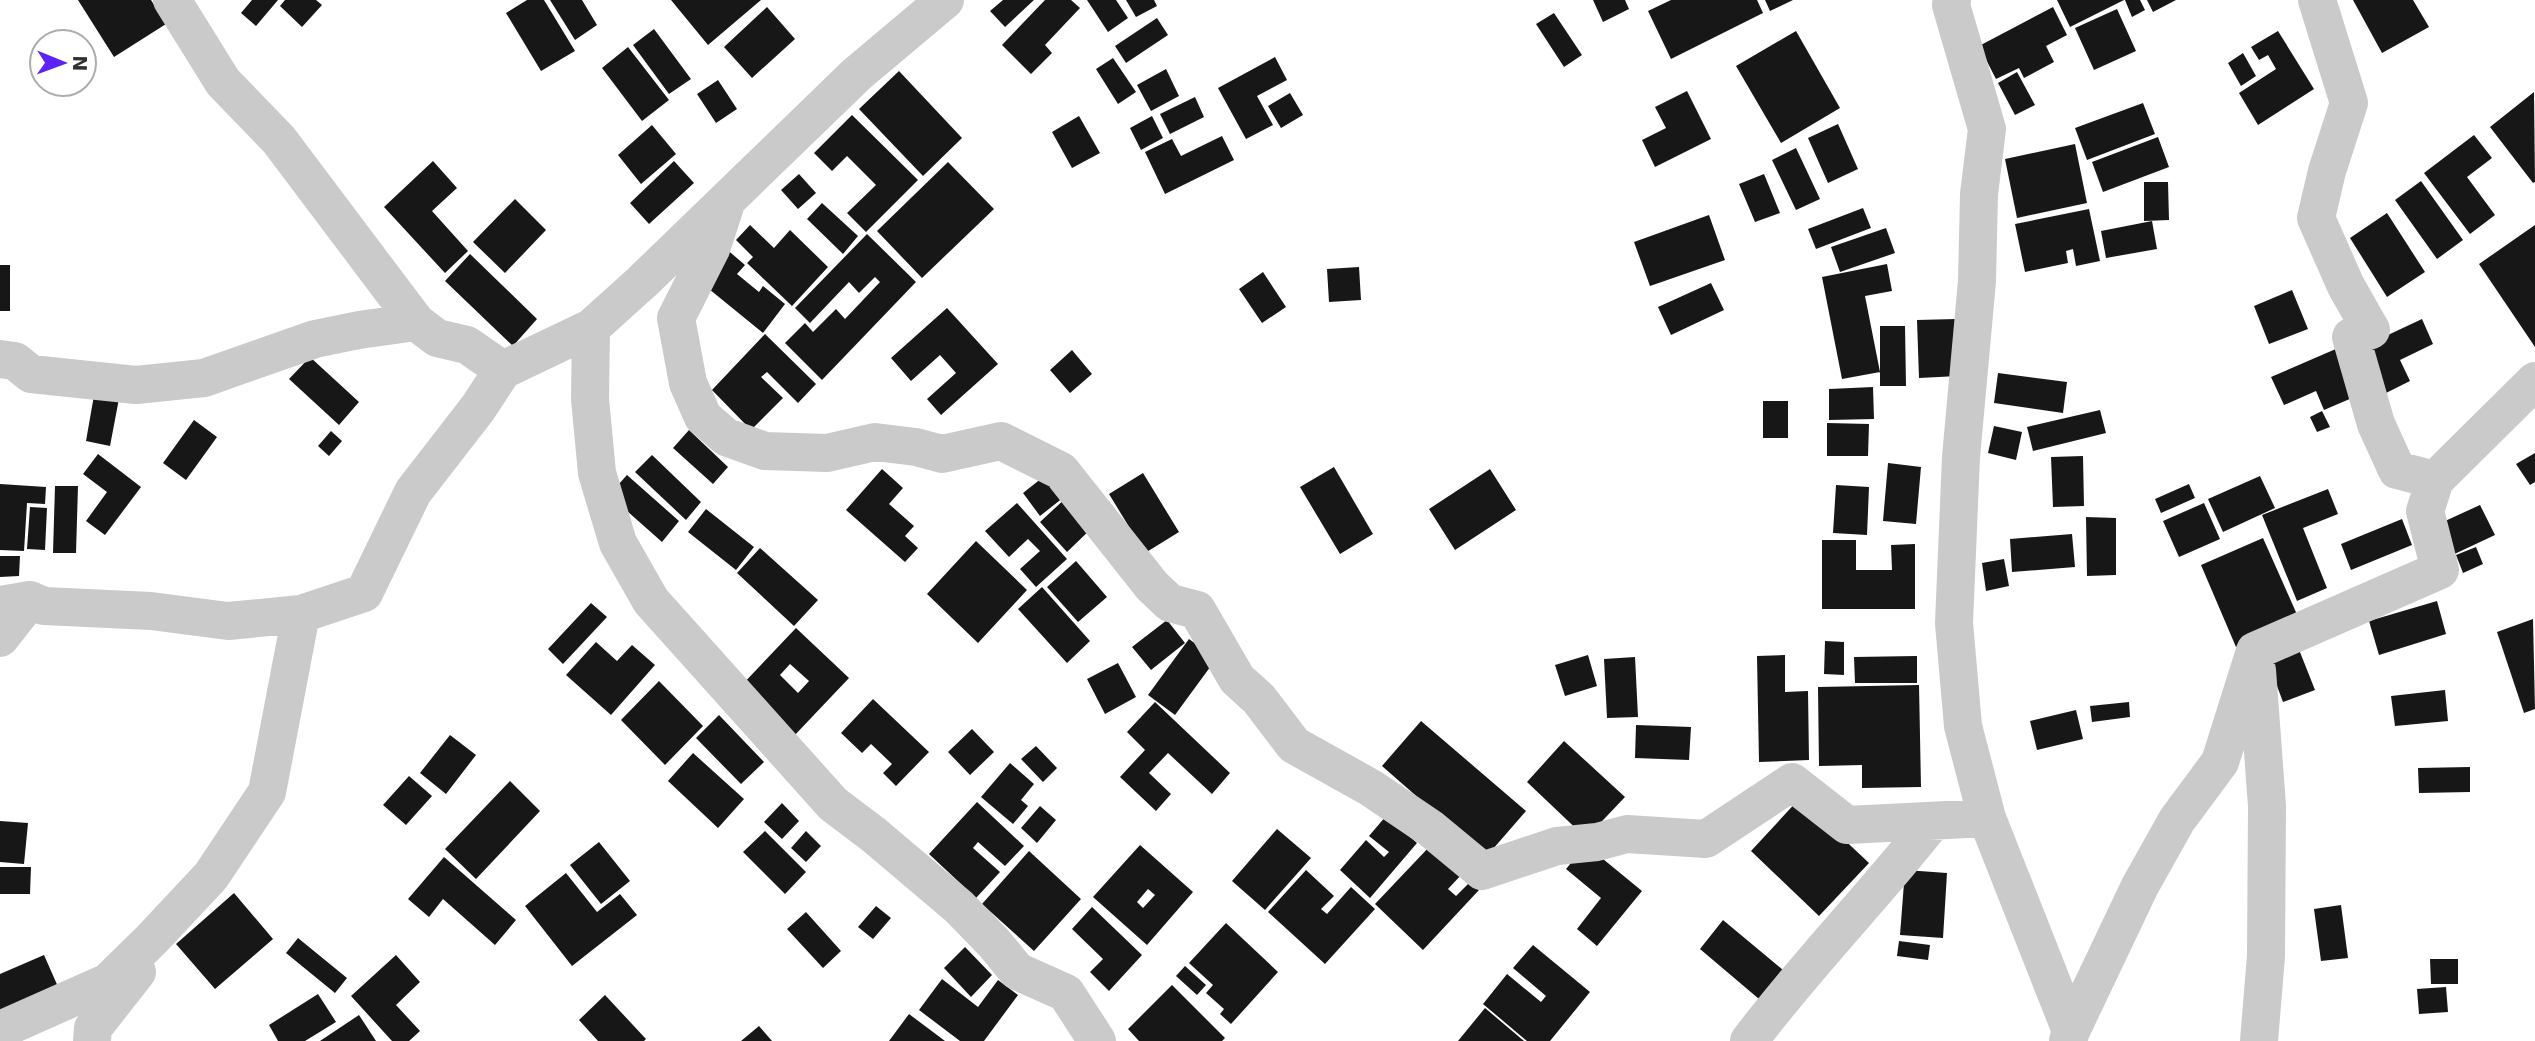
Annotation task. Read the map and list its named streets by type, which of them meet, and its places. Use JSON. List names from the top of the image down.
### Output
{
  "north": "right"
}
